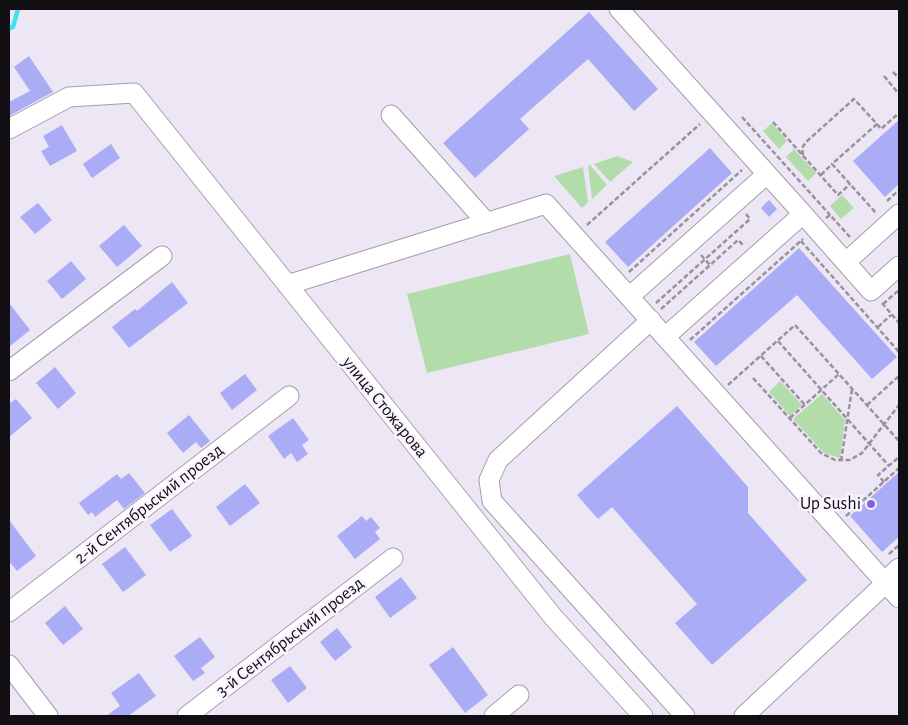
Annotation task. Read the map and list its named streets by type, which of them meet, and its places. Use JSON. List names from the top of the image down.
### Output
{
  "streets": {
    "street": ["улица Стожарова", "2-й Сентябрьский проезд", "3-й Сентябрьский проезд"]
  },
  "places": ["Up Sushi"]
}
